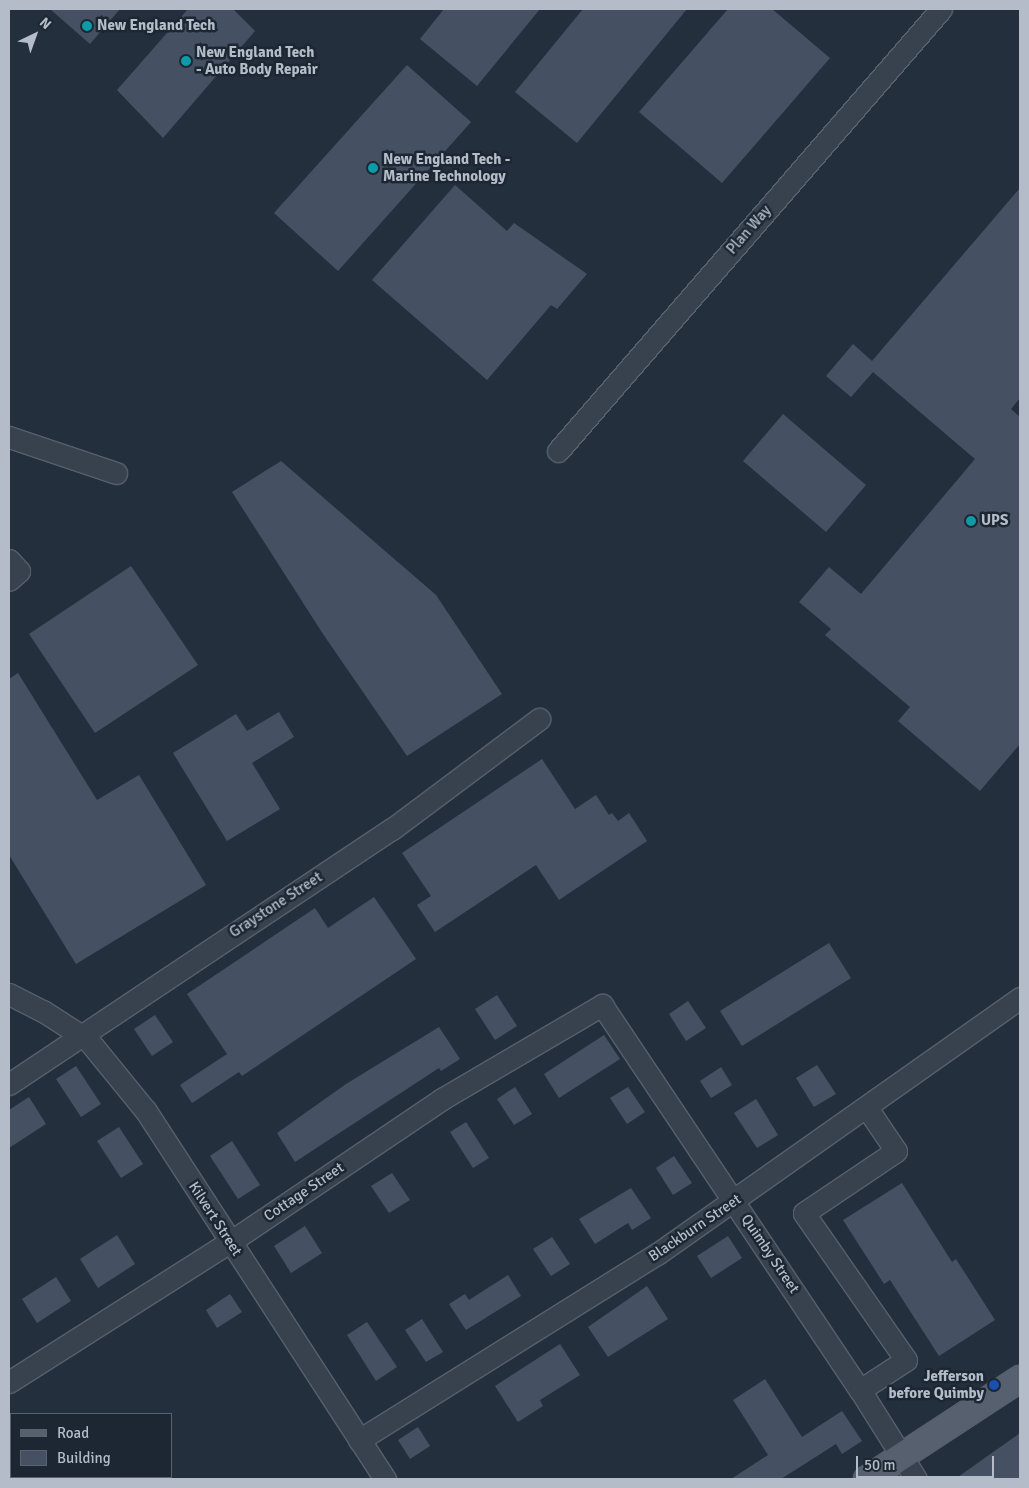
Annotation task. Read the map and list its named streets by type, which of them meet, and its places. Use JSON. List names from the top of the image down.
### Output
{
  "streets": {
    "street": [
      "Plan Way",
      "Graystone Street",
      "Cottage Street",
      "Kilvert Street",
      "Blackburn Street",
      "Quimby Street"
    ]
  },
  "crossings": [
    ["Graystone Street", "Kilvert Street"],
    ["Cottage Street", "Kilvert Street"],
    ["Cottage Street", "Quimby Street"],
    ["Kilvert Street", "Blackburn Street"],
    ["Blackburn Street", "Quimby Street"]
  ],
  "places": [
    "New England Tech",
    "New England Tech - Auto Body Repair",
    "New England Tech - Marine Technology",
    "UPS",
    "Jefferson before Quimby"
  ],
  "legend": ["Road", "Building"],
  "scale_bar": "50 m",
  "north": "top right"
}
